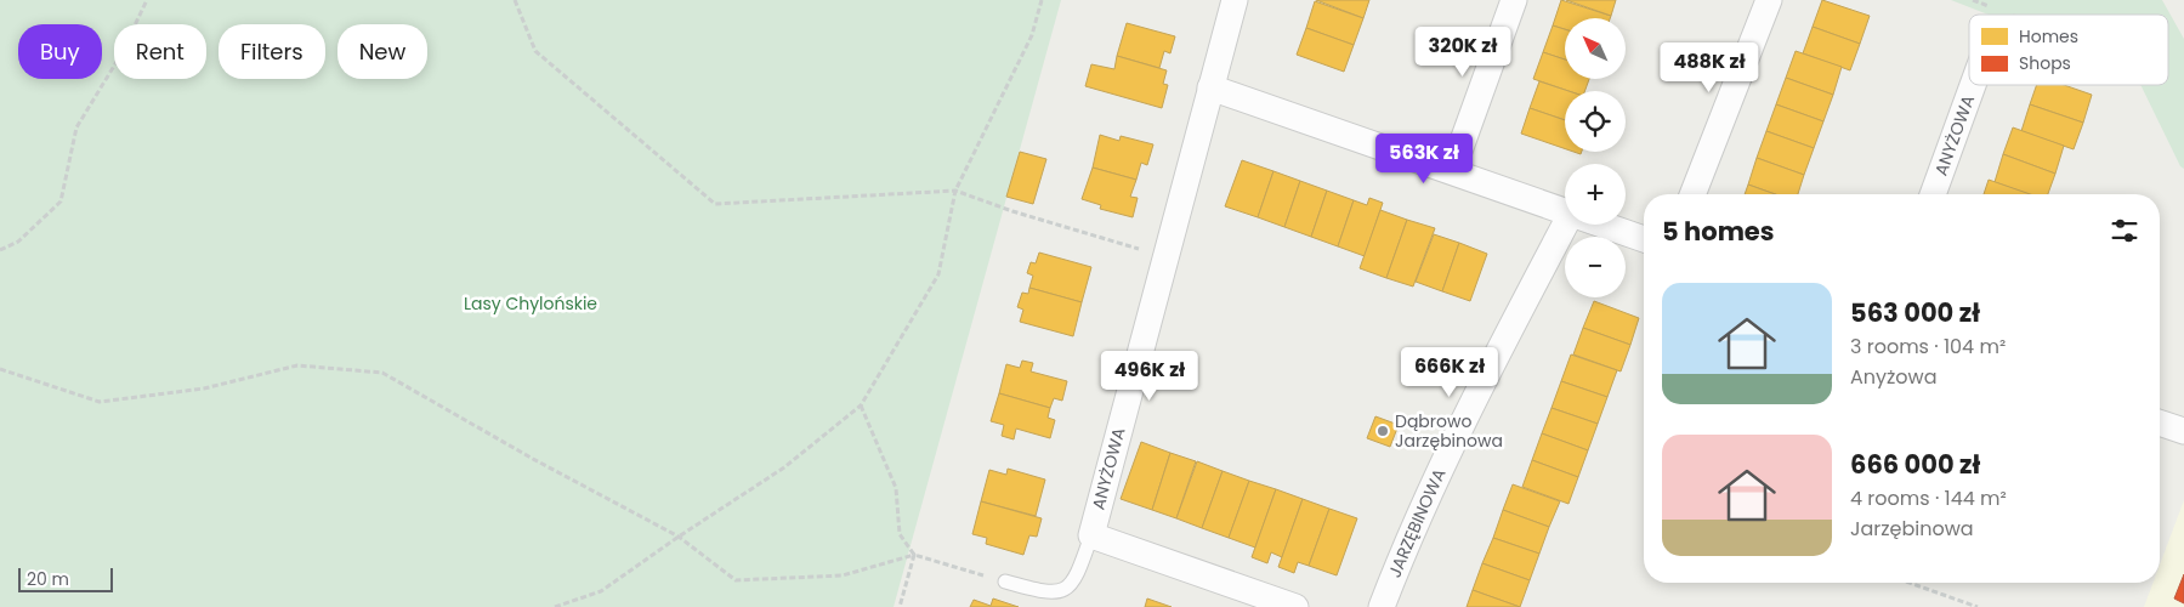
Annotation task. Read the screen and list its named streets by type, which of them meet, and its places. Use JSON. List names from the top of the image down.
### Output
{
  "streets": {
    "street": ["ANYŻOWA", "JARZĘBINOWA"]
  },
  "parks": ["Lasy Chylońskie"],
  "places": ["Dąbrowo Jarzębinowa"],
  "legend": ["Homes", "Shops"],
  "scale_bar": "20 m",
  "north": "top left",
  "page": {
    "map_buttons": ["+", "−"],
    "chip": [
      "Buy",
      "Rent",
      "Filters",
      "New"
    ],
    "price": [
      "320K zł",
      "488K zł",
      "563K zł",
      "666K zł",
      "496K zł"
    ],
    "heading": "5 homes",
    "list": [
      {
        "name": "563 000 zł",
        "note": "3 rooms · 104 m² · Anyżowa"
      },
      {
        "name": "666 000 zł",
        "note": "4 rooms · 144 m² · Jarzębinowa"
      }
    ],
    "scale": "20 m"
  }
}
